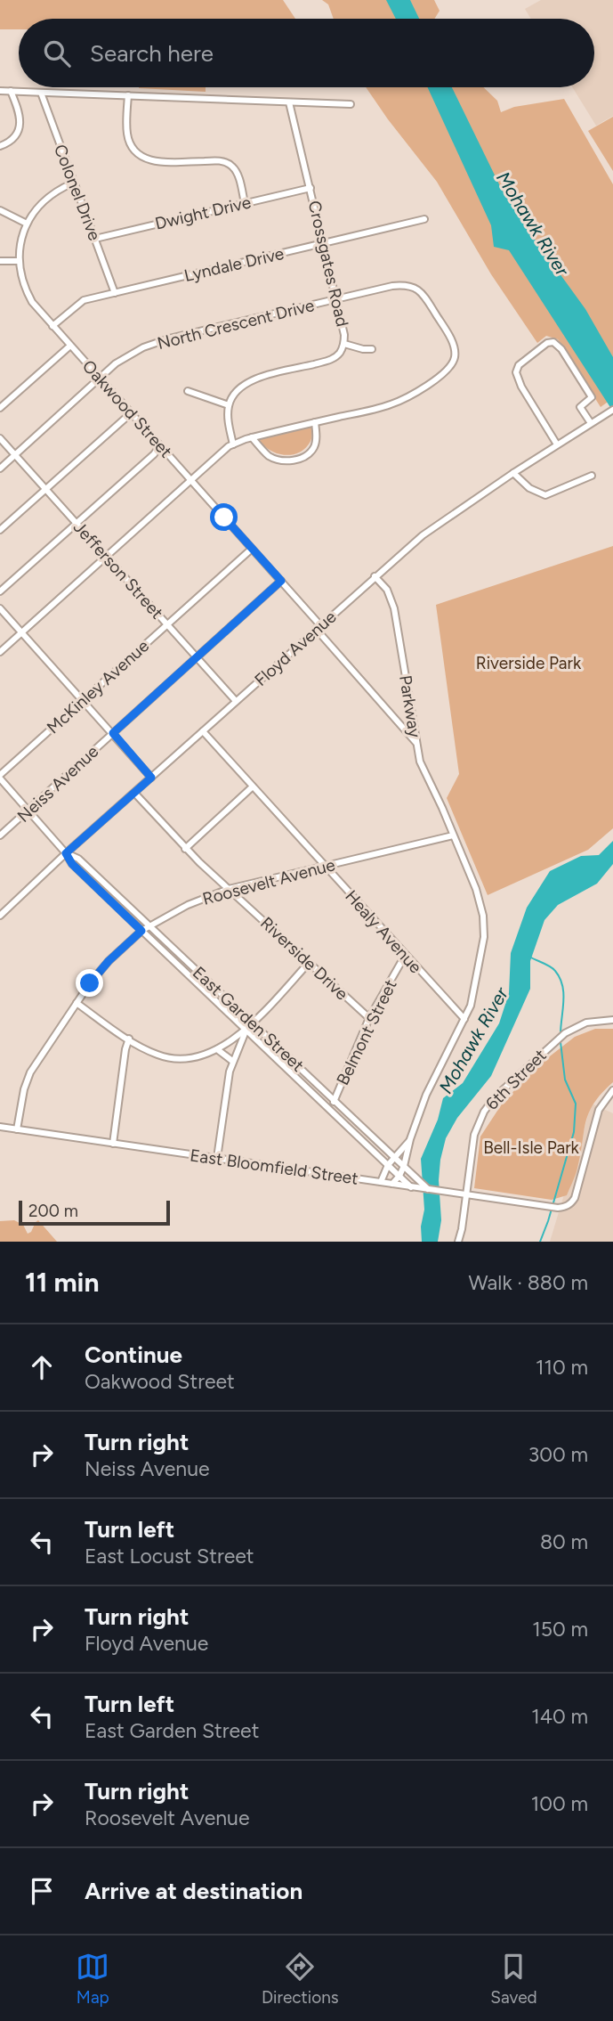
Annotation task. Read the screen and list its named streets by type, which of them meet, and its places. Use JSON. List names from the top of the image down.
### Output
{
  "streets": {
    "street": [
      "Colonel Drive",
      "Dwight Drive",
      "Crossgates Road",
      "Lyndale Drive",
      "North Crescent Drive",
      "Oakwood Street",
      "Jefferson Street",
      "Floyd Avenue",
      "McKinley Avenue",
      "Parkway",
      "Neiss Avenue",
      "Roosevelt Avenue",
      "Healy Avenue",
      "Riverside Drive",
      "East Garden Street",
      "Belmont Street",
      "6th Street",
      "East Bloomfield Street"
    ]
  },
  "crossings": [
    ["Colonel Drive", "Dwight Drive"],
    ["Colonel Drive", "Lyndale Drive"],
    ["Colonel Drive", "Oakwood Street"],
    ["Dwight Drive", "Crossgates Road"],
    ["Crossgates Road", "Lyndale Drive"],
    ["Crossgates Road", "North Crescent Drive"],
    ["Lyndale Drive", "Oakwood Street"],
    ["North Crescent Drive", "Oakwood Street"],
    ["North Crescent Drive", "Jefferson Street"],
    ["Oakwood Street", "Floyd Avenue"],
    ["Oakwood Street", "McKinley Avenue"],
    ["Oakwood Street", "Parkway"],
    ["Oakwood Street", "Neiss Avenue"],
    ["Jefferson Street", "Floyd Avenue"],
    ["Jefferson Street", "McKinley Avenue"],
    ["Jefferson Street", "Neiss Avenue"],
    ["Floyd Avenue", "Parkway"],
    ["Floyd Avenue", "Healy Avenue"],
    ["Floyd Avenue", "Riverside Drive"],
    ["Floyd Avenue", "East Garden Street"],
    ["McKinley Avenue", "East Garden Street"],
    ["Parkway", "Roosevelt Avenue"],
    ["Parkway", "Healy Avenue"],
    ["Neiss Avenue", "East Garden Street"],
    ["Roosevelt Avenue", "Healy Avenue"],
    ["Roosevelt Avenue", "Riverside Drive"],
    ["Roosevelt Avenue", "East Garden Street"],
    ["Roosevelt Avenue", "East Bloomfield Street"],
    ["Healy Avenue", "Belmont Street"],
    ["Riverside Drive", "Belmont Street"],
    ["East Garden Street", "Belmont Street"],
    ["East Garden Street", "6th Street"],
    ["East Garden Street", "East Bloomfield Street"]
  ],
  "water": ["Mohawk River"],
  "parks": ["Riverside Park", "Bell-Isle Park"],
  "scale_bar": "200 m",
  "page": {
    "search": "Search here",
    "scale": "200 m",
    "heading": ["11 min", "Walk · 880 m"],
    "list": [
      ["Continue", "Oakwood Street", "110 m"],
      ["Turn right", "Neiss Avenue", "300 m"],
      ["Turn left", "East Locust Street", "80 m"],
      ["Turn right", "Floyd Avenue", "150 m"],
      ["Turn left", "East Garden Street", "140 m"],
      ["Turn right", "Roosevelt Avenue", "100 m"],
      "Arrive at destination"
    ],
    "nav": ["Map", "Directions", "Saved"]
  }
}
